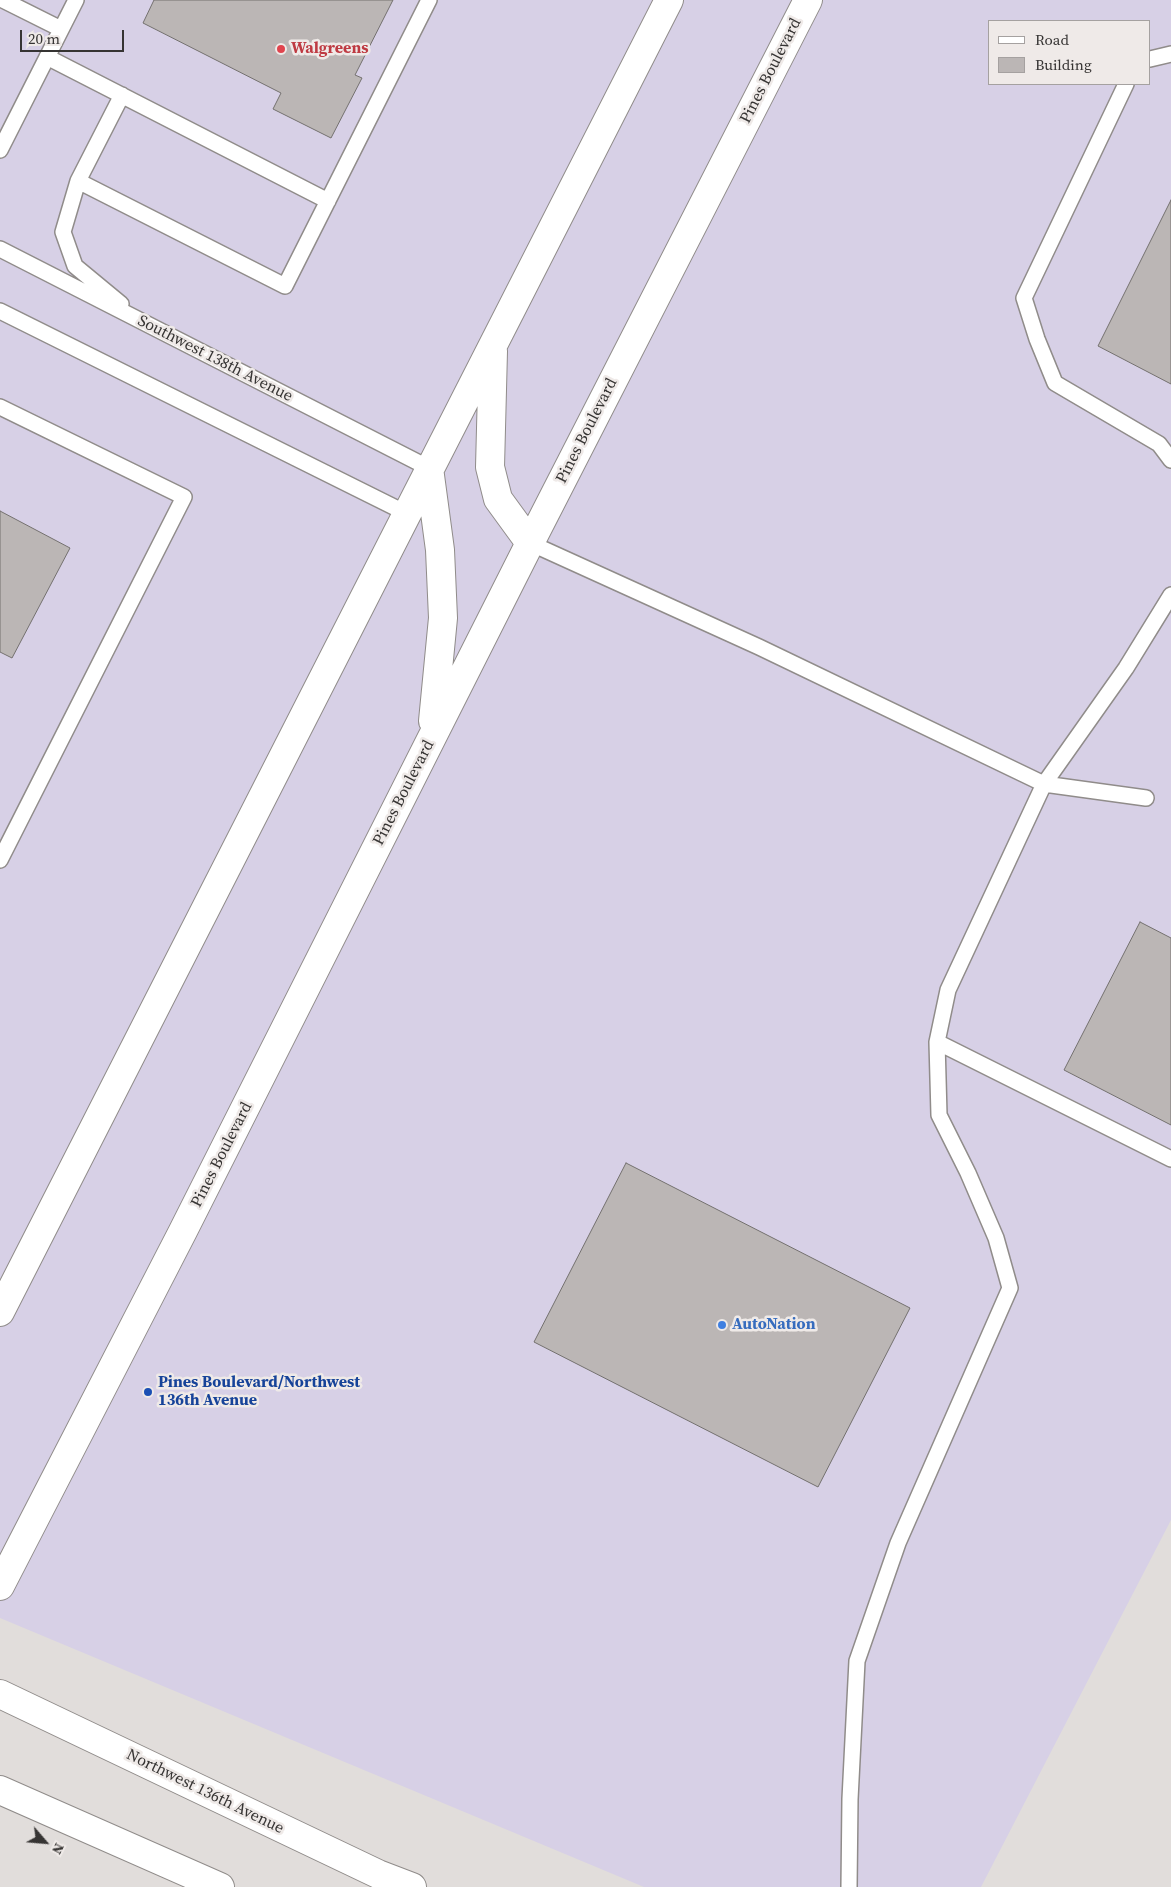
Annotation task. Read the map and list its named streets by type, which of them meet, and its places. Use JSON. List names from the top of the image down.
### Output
{
  "streets": {
    "main road": ["Pines Boulevard", "Northwest 136th Avenue"],
    "lane": ["Southwest 138th Avenue"]
  },
  "places": ["Walgreens", "AutoNation", "Pines Boulevard/Northwest 136th Avenue"],
  "legend": ["Road", "Building"],
  "scale_bar": "20 m",
  "north": "bottom right"
}
